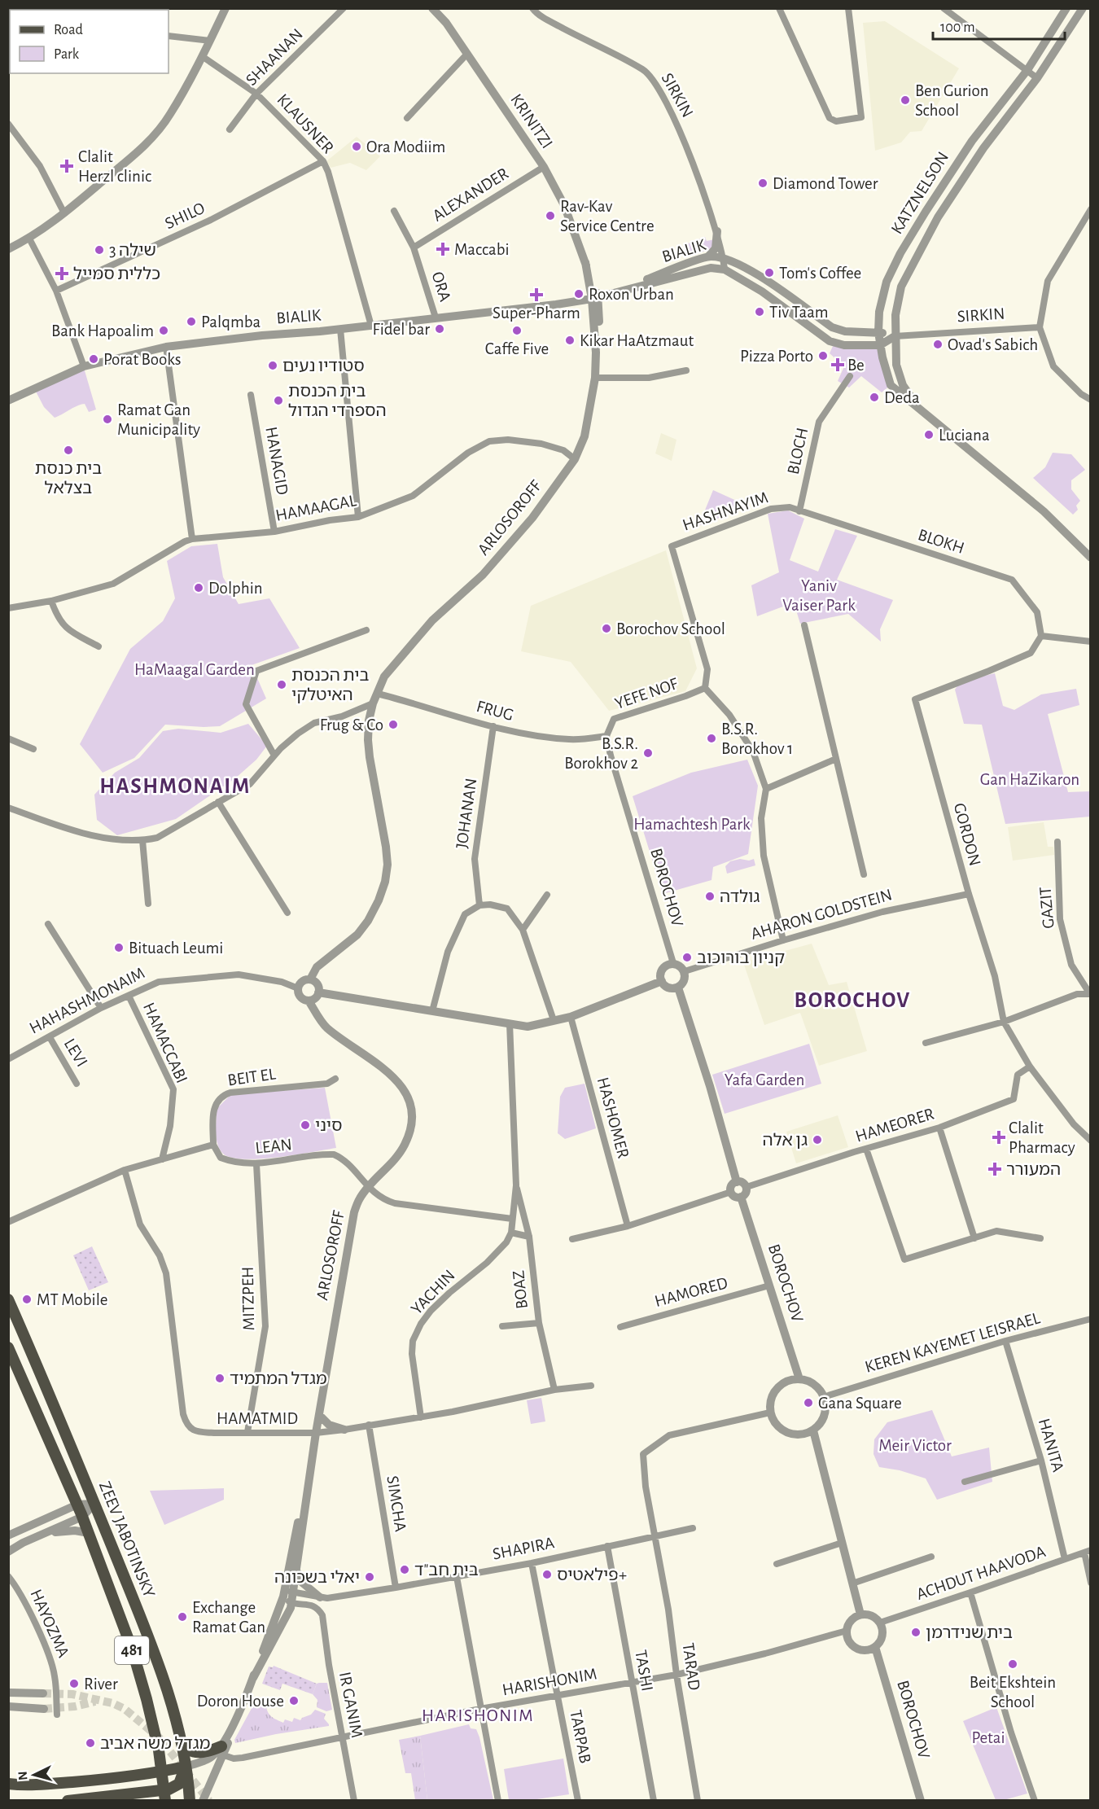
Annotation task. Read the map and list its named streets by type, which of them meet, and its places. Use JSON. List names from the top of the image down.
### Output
{
  "streets": {
    "main road": ["ZEEV JABOTINSKY", "481"],
    "street": [
      "SHAANAN",
      "SIRKIN",
      "KRINITZI",
      "KLAUSNER",
      "KATZNELSON",
      "ALEXANDER",
      "SHILO",
      "BIALIK",
      "ORA",
      "BLOCH",
      "HANAGID",
      "HAMAAGAL",
      "HASHNAYIM",
      "ARLOSOROFF",
      "BLOKH",
      "YEFE NOF",
      "FRUG",
      "JOHANAN",
      "GORDON",
      "BOROCHOV",
      "GAZIT",
      "AHARON GOLDSTEIN",
      "HAHASHMONAIM",
      "HAMACCABI",
      "LEVI",
      "BEIT EL",
      "HASHOMER",
      "HAMEORER",
      "LEAN",
      "BOAZ",
      "YACHIN",
      "HAMORED",
      "MITZPEH",
      "KEREN KAYEMET LEISRAEL",
      "HAMATMID",
      "HANITA",
      "SIMCHA",
      "SHAPIRA",
      "ACHDUT HAAVODA",
      "HAYOZMA",
      "TARAD",
      "TASHI",
      "HARISHONIM",
      "IR GANIM",
      "TARPAB"
    ]
  },
  "crossings": [
    ["SHAANAN", "KLAUSNER"],
    ["SIRKIN", "KATZNELSON"],
    ["SIRKIN", "BIALIK"],
    ["KRINITZI", "ALEXANDER"],
    ["KRINITZI", "BIALIK"],
    ["KRINITZI", "ARLOSOROFF"],
    ["KLAUSNER", "SHILO"],
    ["KLAUSNER", "BIALIK"],
    ["ALEXANDER", "ORA"],
    ["BIALIK", "ORA"],
    ["BIALIK", "ARLOSOROFF"],
    ["BLOCH", "HASHNAYIM"],
    ["BLOCH", "BLOKH"],
    ["HANAGID", "HAMAAGAL"],
    ["HAMAAGAL", "ARLOSOROFF"],
    ["HASHNAYIM", "BLOKH"],
    ["HASHNAYIM", "YEFE NOF"],
    ["ARLOSOROFF", "FRUG"],
    ["ARLOSOROFF", "HAHASHMONAIM"],
    ["ARLOSOROFF", "LEAN"],
    ["ARLOSOROFF", "HAMATMID"],
    ["ARLOSOROFF", "ZEEV JABOTINSKY"],
    ["ARLOSOROFF", "SHAPIRA"],
    ["ARLOSOROFF", "HARISHONIM"],
    ["BLOKH", "GORDON"],
    ["YEFE NOF", "FRUG"],
    ["YEFE NOF", "BOROCHOV"],
    ["FRUG", "JOHANAN"],
    ["FRUG", "BOROCHOV"],
    ["GORDON", "AHARON GOLDSTEIN"],
    ["GORDON", "HAMEORER"],
    ["BOROCHOV", "AHARON GOLDSTEIN"],
    ["BOROCHOV", "HAMEORER"],
    ["BOROCHOV", "HAMORED"],
    ["BOROCHOV", "KEREN KAYEMET LEISRAEL"],
    ["BOROCHOV", "ACHDUT HAAVODA"],
    ["BOROCHOV", "HARISHONIM"],
    ["HAHASHMONAIM", "HAMACCABI"],
    ["HAHASHMONAIM", "LEVI"],
    ["BEIT EL", "LEAN"],
    ["LEAN", "BOAZ"],
    ["LEAN", "MITZPEH"],
    ["BOAZ", "HAMATMID"],
    ["YACHIN", "HAMATMID"],
    ["MITZPEH", "HAMATMID"],
    ["KEREN KAYEMET LEISRAEL", "HANITA"],
    ["HAMATMID", "SIMCHA"],
    ["HANITA", "ACHDUT HAAVODA"],
    ["SIMCHA", "SHAPIRA"],
    ["SHAPIRA", "TARAD"],
    ["SHAPIRA", "TASHI"],
    ["SHAPIRA", "IR GANIM"],
    ["SHAPIRA", "TARPAB"],
    ["ACHDUT HAAVODA", "HARISHONIM"],
    ["TARAD", "HARISHONIM"],
    ["TASHI", "HARISHONIM"],
    ["HARISHONIM", "IR GANIM"],
    ["HARISHONIM", "TARPAB"]
  ],
  "districts": ["HASHMONAIM", "BOROCHOV", "HARISHONIM"],
  "parks": [
    "Yaniv Vaiser Park",
    "HaMaagal Garden",
    "Gan HaZikaron",
    "Hamachtesh Park",
    "Yafa Garden",
    "Meir Victor",
    "Petai"
  ],
  "places": {
    "other": [
      "Ben Gurion School",
      "Ora Modiim",
      "Diamond Tower",
      "Rav-Kav Service Centre",
      "שילה 3",
      "Tom's Coffee",
      "Roxon Urban",
      "Tiv Taam",
      "Palqmba",
      "Fidel bar",
      "Bank Hapoalim",
      "Caffe Five",
      "Kikar HaAtzmaut",
      "Ovad's Sabich",
      "Pizza Porto",
      "Porat Books",
      "סטודיו נעים",
      "Deda",
      "בית הכנסת הספרדי הגדול",
      "Ramat Gan Municipality",
      "Luciana",
      "בית כנסת בצלאל",
      "Dolphin",
      "Borochov School",
      "בית הכנסת האיטלקי",
      "Frug & Co",
      "B.S.R. Borokhov 1",
      "B.S.R. Borokhov 2",
      "גולדה",
      "Bituach Leumi",
      "קניון בורוכוב",
      "סיני",
      "גן אלה",
      "MT Mobile",
      "מגדל המתמיד",
      "Gana Square",
      "בית חב\"ד",
      "פילאטיס+",
      "יאלי בשכונה",
      "Exchange Ramat Gan",
      "בית שנידרמן",
      "Beit Ekshtein School",
      "River",
      "Doron House",
      "מגדל משה אביב"
    ],
    "health": [
      "Clalit Herzl clinic",
      "Maccabi",
      "כללית סמייל",
      "Super-Pharm",
      "Be",
      "Clalit Pharmacy",
      "המעורר"
    ]
  },
  "legend": ["Road", "Park"],
  "scale_bar": "100 m",
  "north": "left"
}
